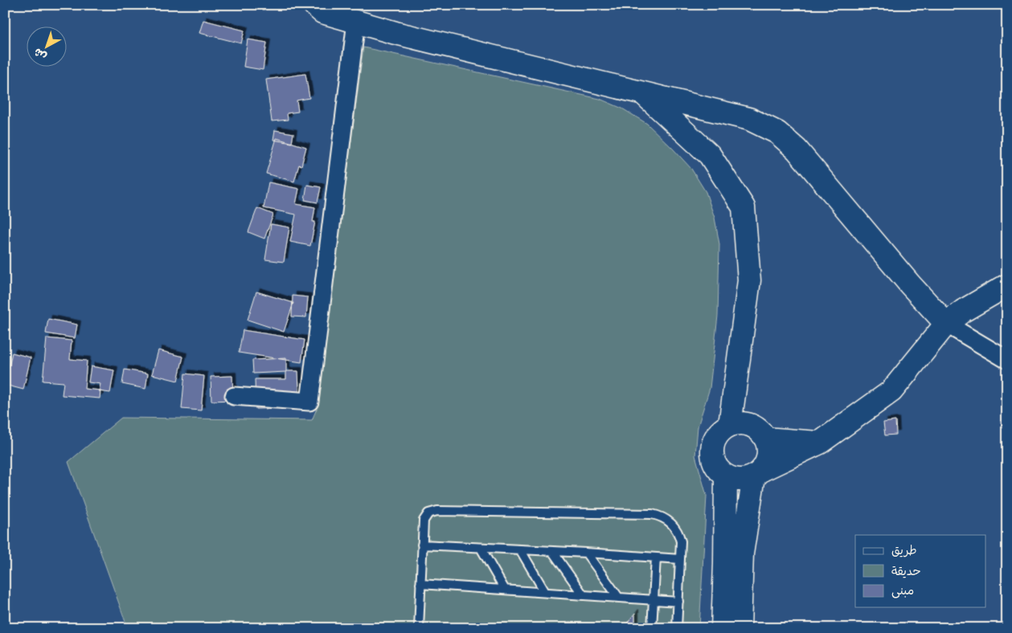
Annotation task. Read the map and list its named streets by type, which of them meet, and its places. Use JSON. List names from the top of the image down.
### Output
{
  "legend": ["طريق", "حديقة", "مبنى"],
  "north": "bottom left"
}
